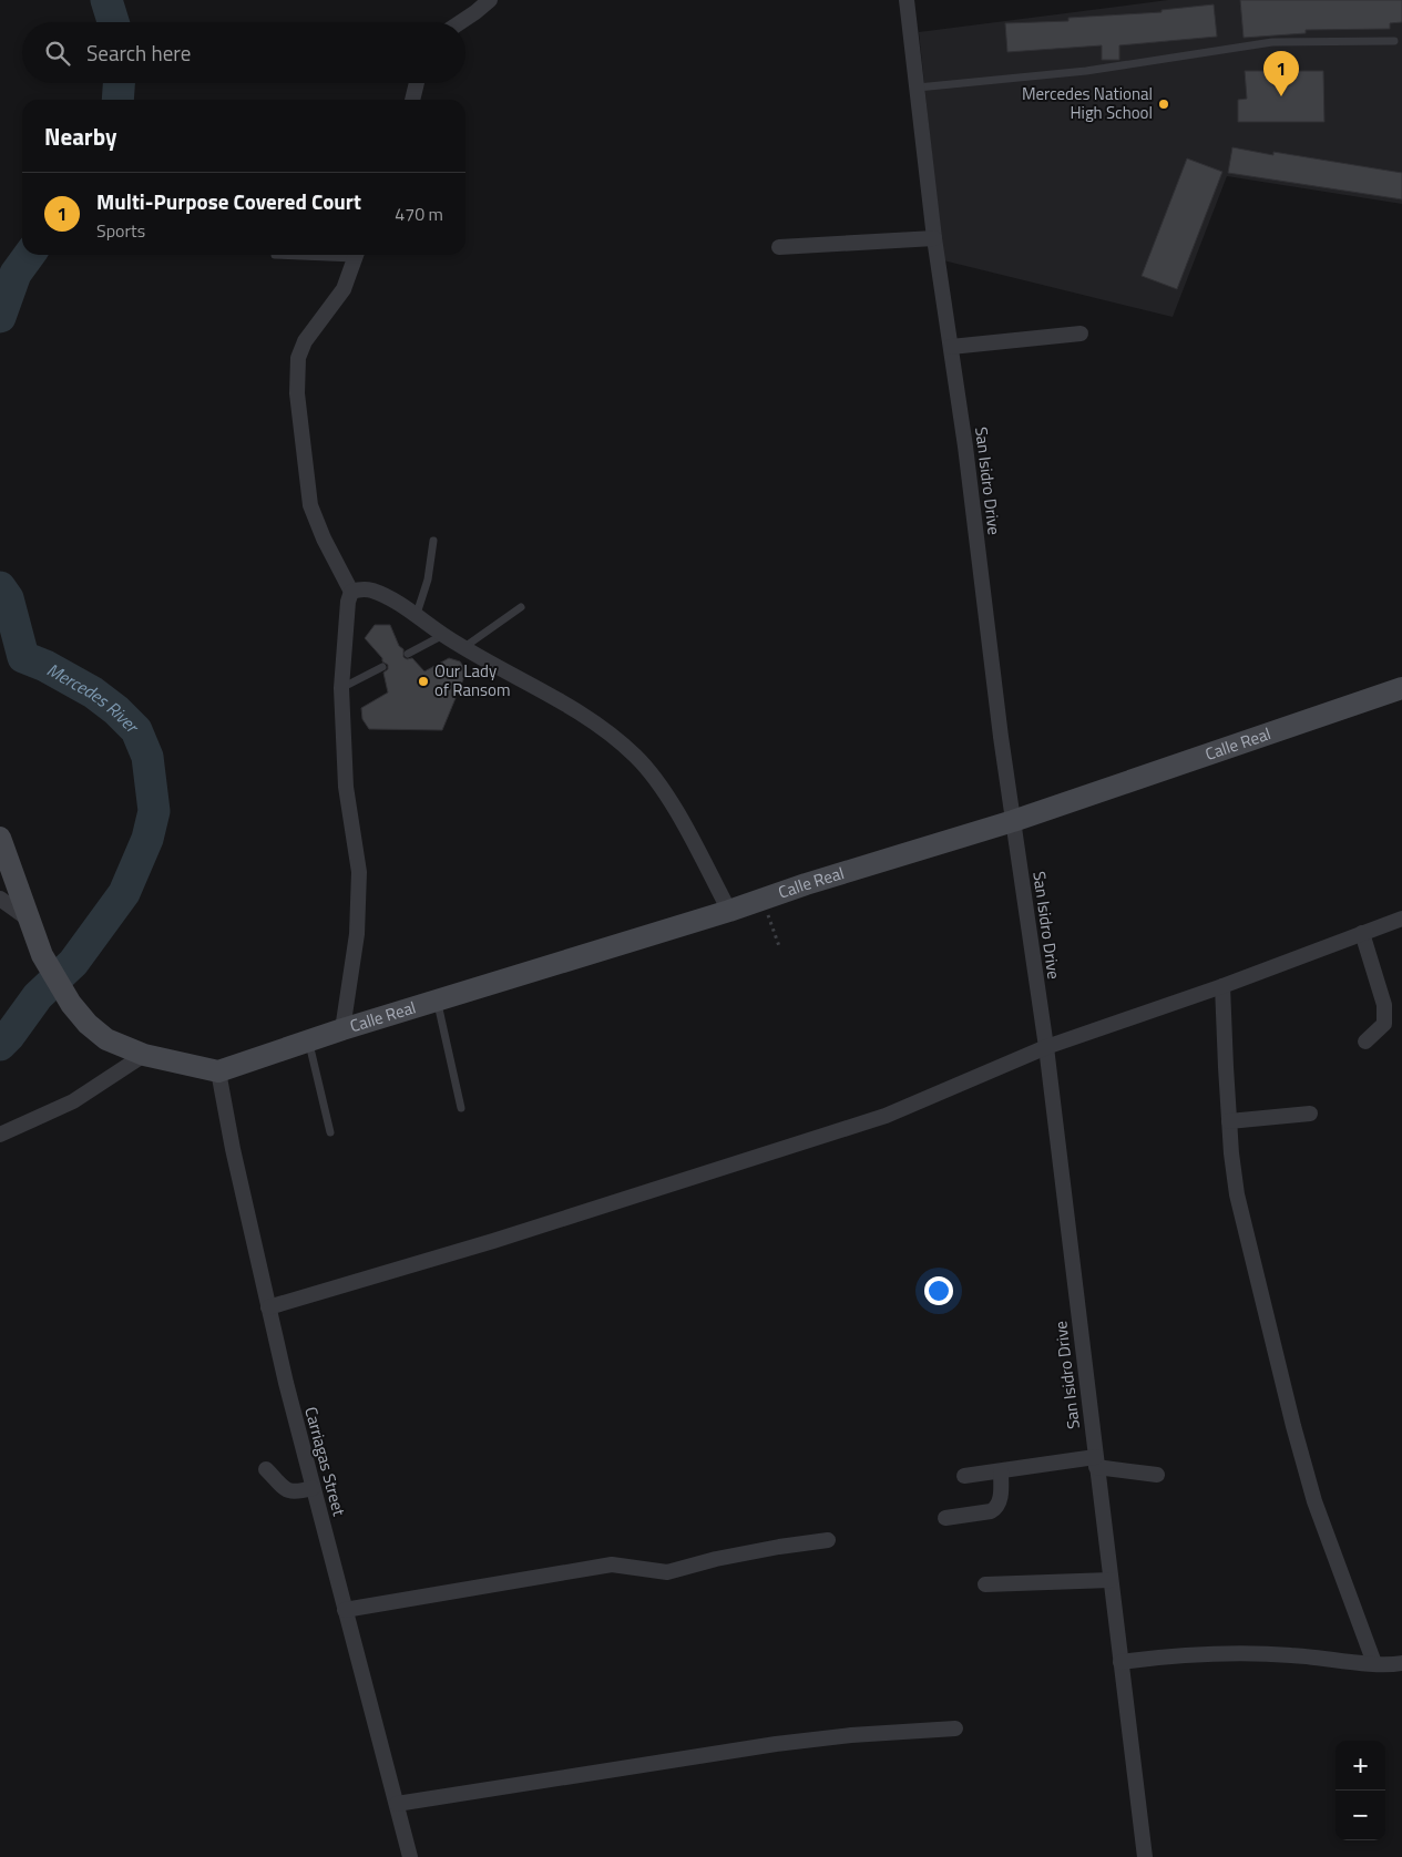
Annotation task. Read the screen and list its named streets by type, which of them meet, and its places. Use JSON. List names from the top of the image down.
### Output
{
  "streets": {
    "street": ["San Isidro Drive", "Calle Real", "Carriagas Street"]
  },
  "crossings": [
    ["San Isidro Drive", "Calle Real"],
    ["Calle Real", "Carriagas Street"]
  ],
  "water": ["Mercedes River"],
  "places": ["Mercedes National High School", "Our Lady of Ransom"],
  "page": {
    "search": "Search here",
    "pins": "1",
    "heading": "Nearby",
    "list": [
      {
        "mark": "1",
        "name": "Multi-Purpose Covered Court",
        "note": "Sports",
        "value": "470 m"
      }
    ],
    "map_buttons": ["+", "−"]
  }
}
